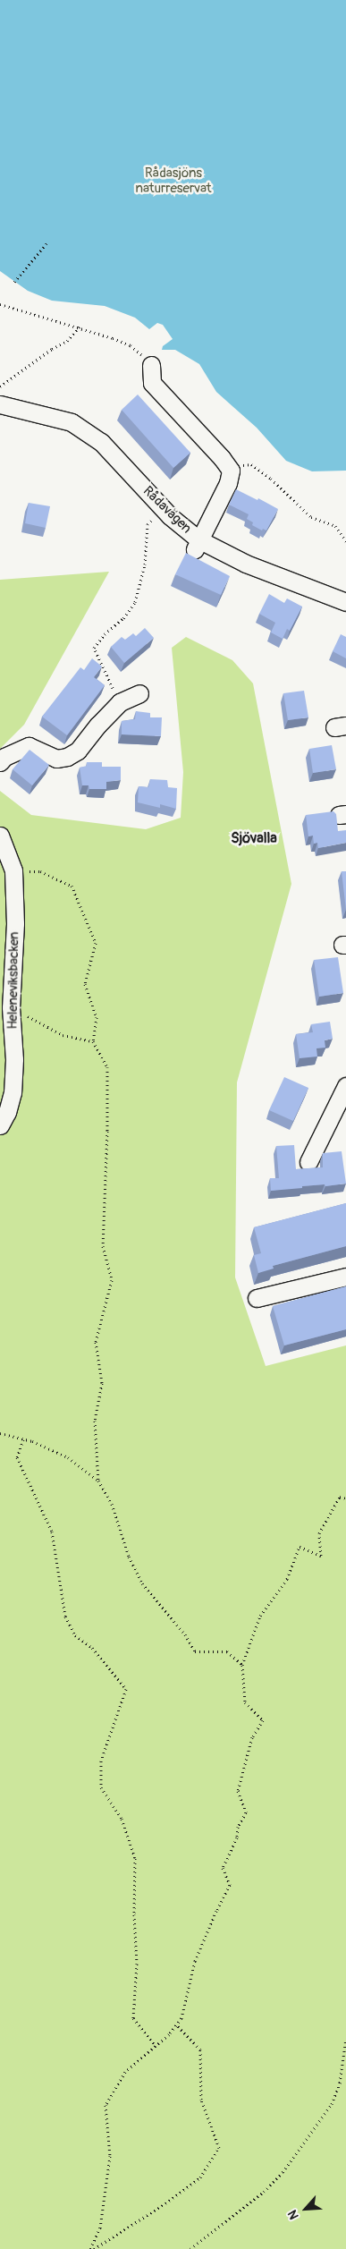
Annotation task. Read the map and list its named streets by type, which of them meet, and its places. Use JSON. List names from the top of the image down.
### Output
{
  "streets": {
    "street": ["Rådavägen", "Heleneviksbacken"]
  },
  "districts": ["Sjövalla"],
  "parks": ["Rådasjöns naturreservat"],
  "north": "bottom left"
}
